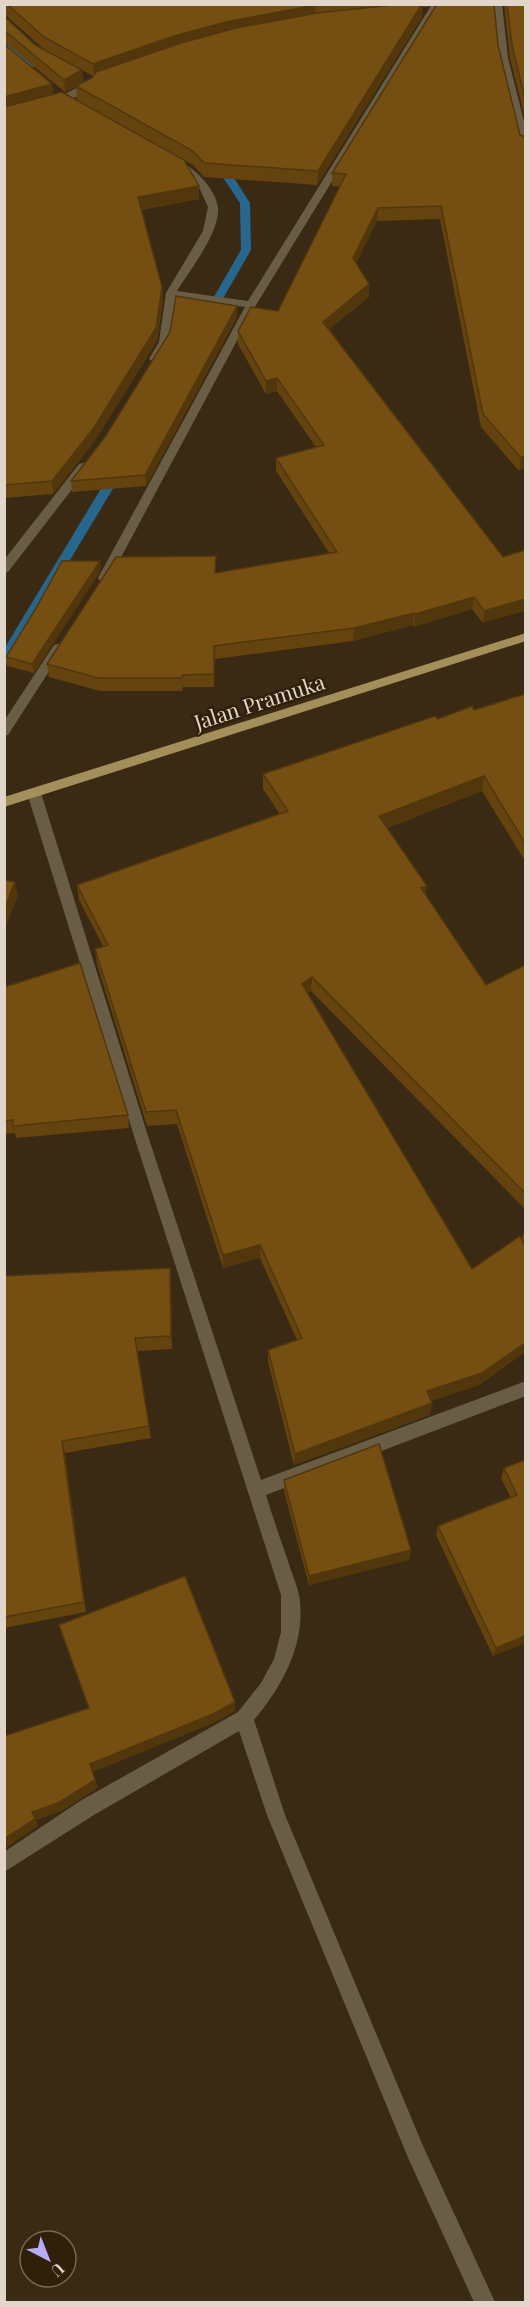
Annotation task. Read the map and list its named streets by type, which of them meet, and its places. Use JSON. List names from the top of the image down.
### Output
{
  "streets": {
    "main road": ["Jalan Pramuka"]
  },
  "north": "bottom right"
}
